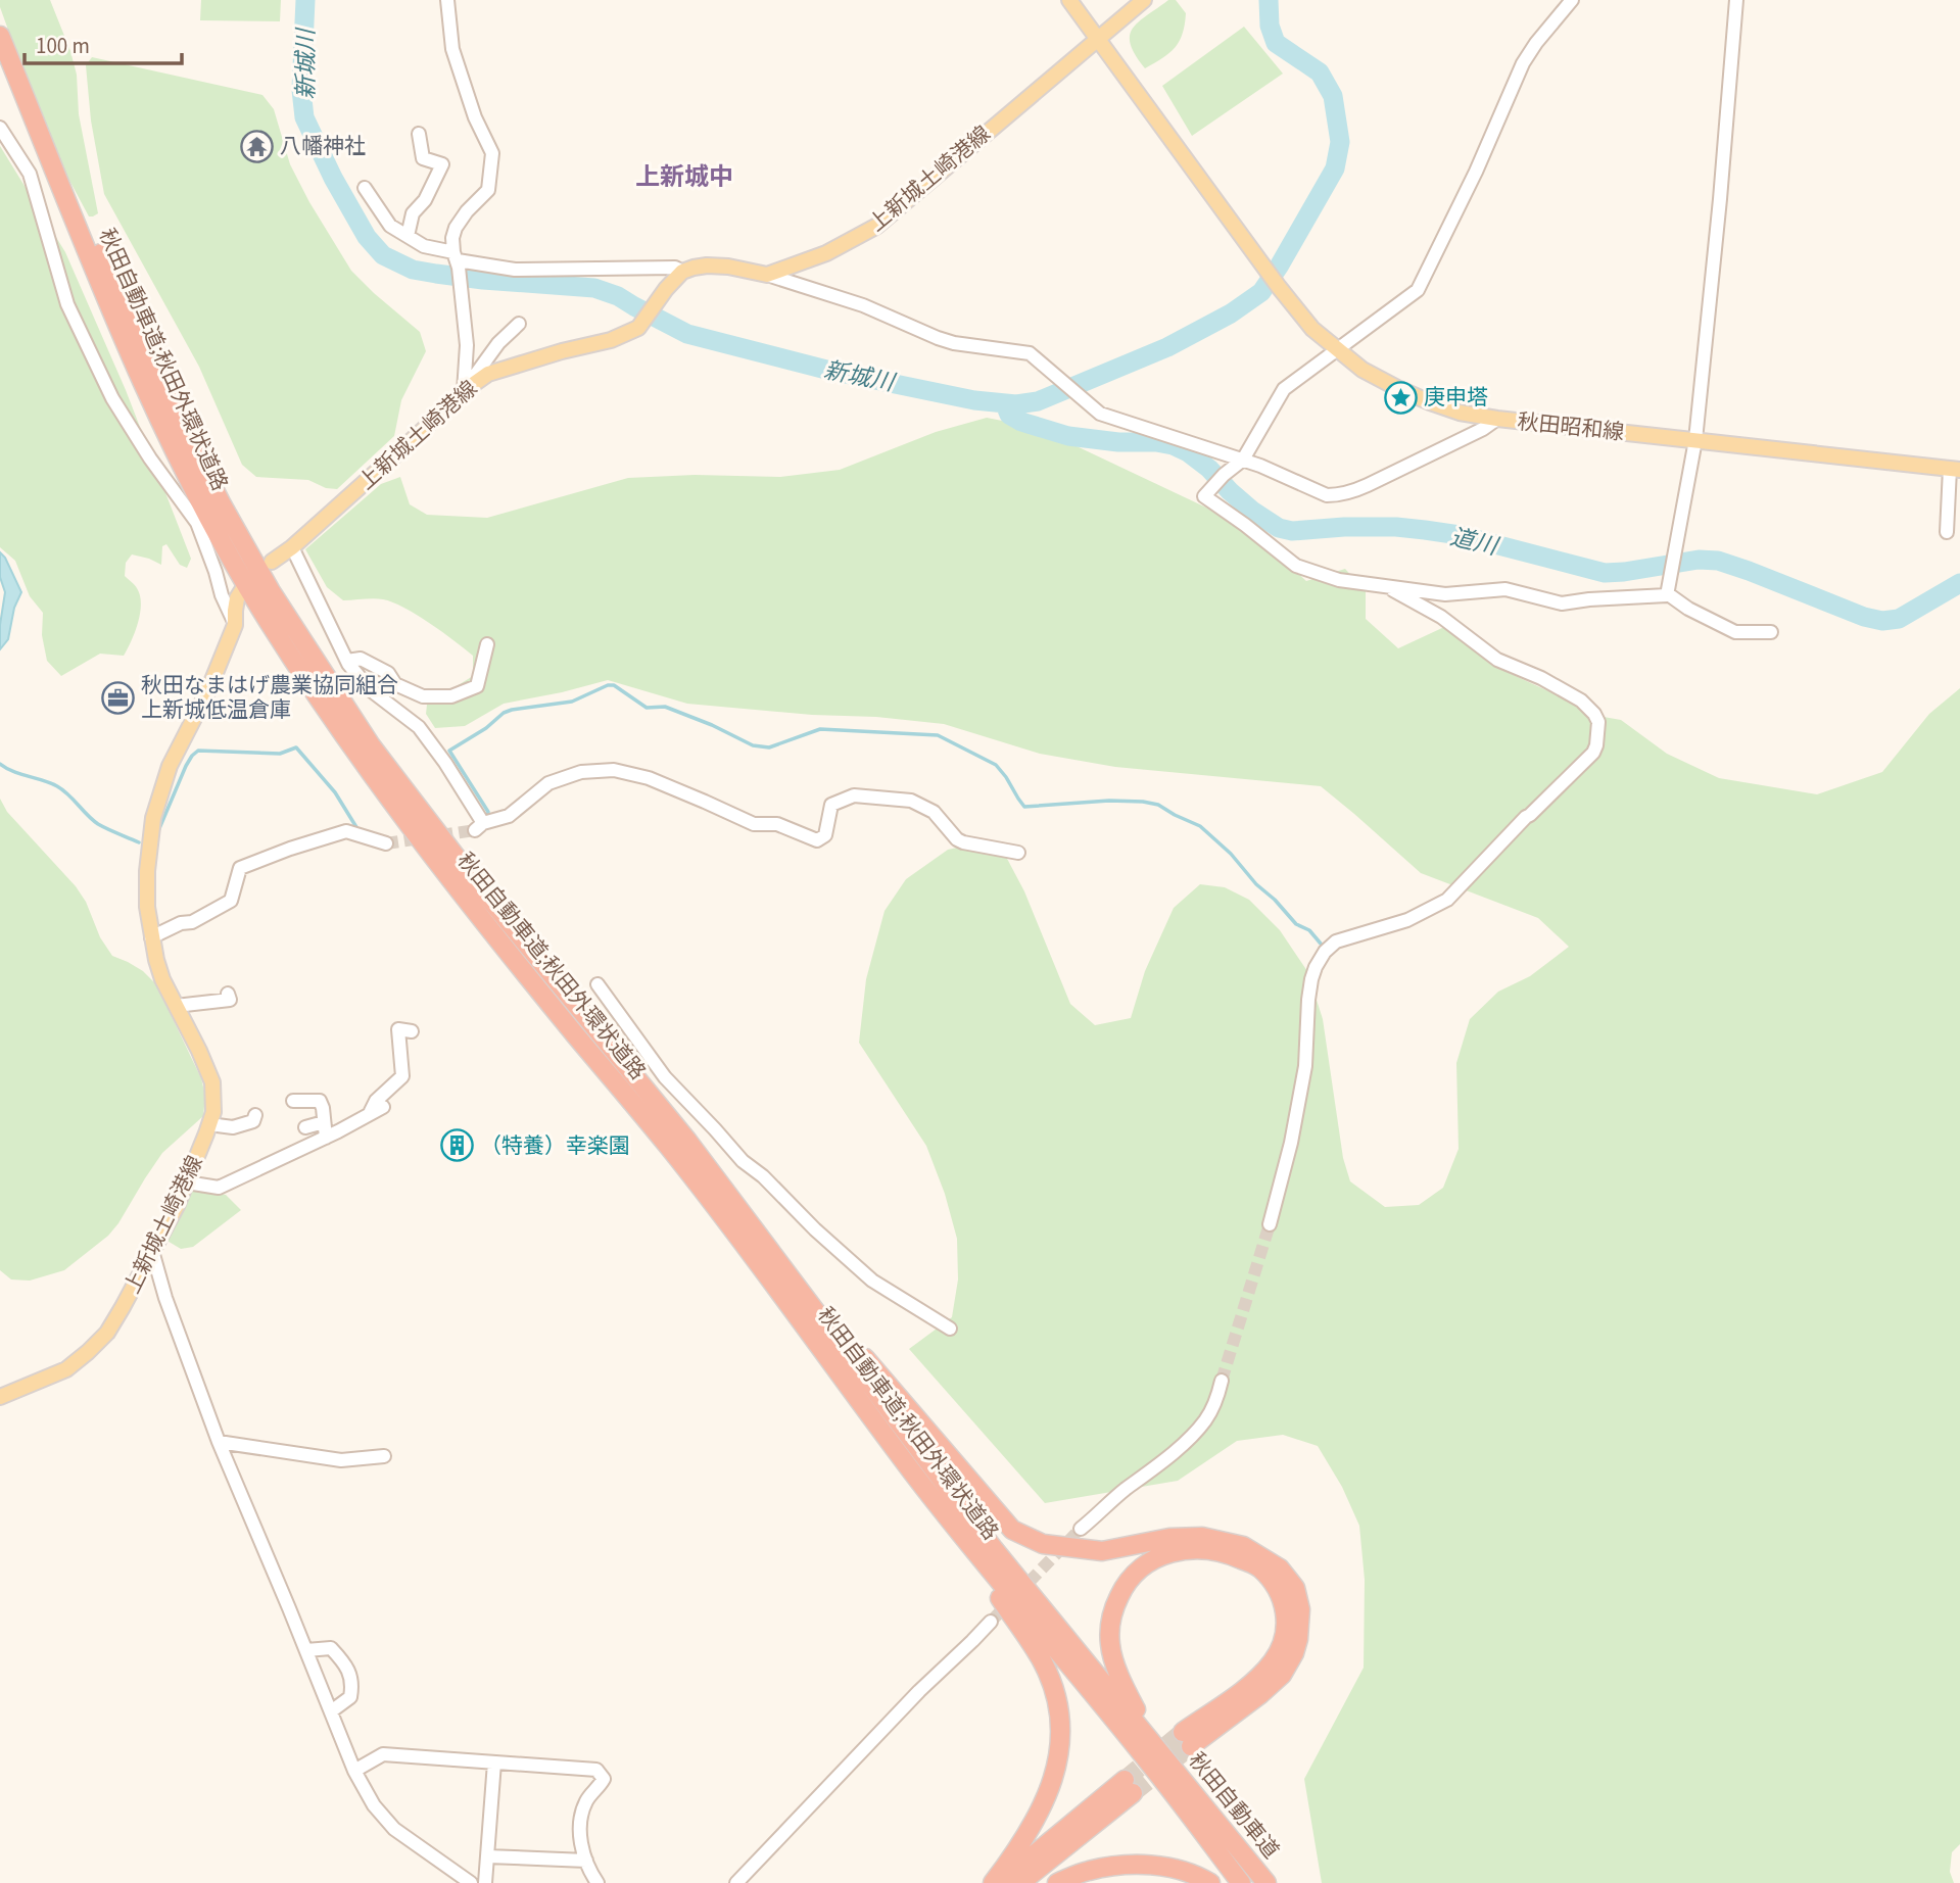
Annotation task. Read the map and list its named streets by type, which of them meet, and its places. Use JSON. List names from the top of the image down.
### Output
{
  "streets": {
    "highway": ["秋田自動車道;秋田外環状道路", "秋田自動車道"],
    "main road": ["上新城土崎港線", "秋田昭和線"]
  },
  "crossings": [
    ["上新城土崎港線", "秋田昭和線"],
    ["秋田自動車道;秋田外環状道路", "秋田自動車道"]
  ],
  "districts": ["上新城中"],
  "water": ["新城川", "道川"],
  "places": {
    "temple": ["八幡神社"],
    "place": ["庚申塔"],
    "office": ["秋田なまはげ農業協同組合 上新城低温倉庫"],
    "building": ["（特養）幸楽園"]
  },
  "scale_bar": "100 m"
}
